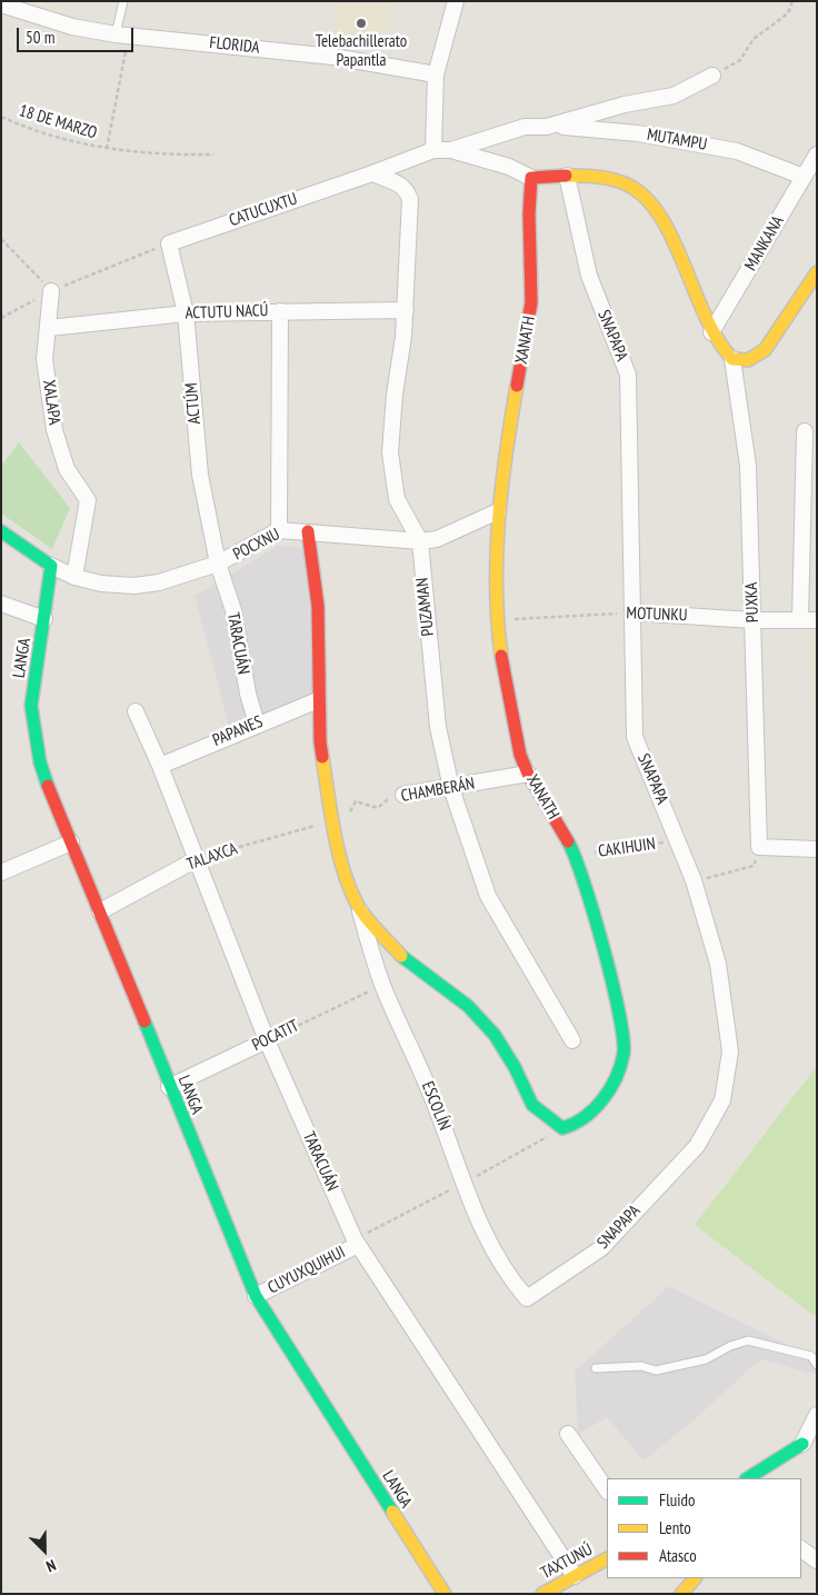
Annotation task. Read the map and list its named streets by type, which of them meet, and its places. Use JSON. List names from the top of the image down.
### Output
{
  "streets": {
    "street": [
      "FLORIDA",
      "MUTAMPU",
      "CATUCUXTU",
      "MANKANA",
      "ACTUTU NACÚ",
      "SNAPAPA",
      "XANATH",
      "XALAPA",
      "ACTÚM",
      "POCXNU",
      "PUXKA",
      "PUZAMAN",
      "MOTUNKU",
      "TARACUÁN",
      "LANGA",
      "PAPANES",
      "CHAMBERÁN",
      "TALAXCA",
      "POCATIT",
      "ESCOLÍN",
      "CUYUXQUIHUI",
      "TAXTUNÚ"
    ],
    "path": ["18 DE MARZO", "CAKIHUIN"]
  },
  "crossings": [
    ["FLORIDA", "18 DE MARZO"],
    ["MUTAMPU", "CATUCUXTU"],
    ["MUTAMPU", "MANKANA"],
    ["CATUCUXTU", "XANATH"],
    ["CATUCUXTU", "ACTÚM"],
    ["CATUCUXTU", "PUZAMAN"],
    ["ACTUTU NACÚ", "XALAPA"],
    ["ACTUTU NACÚ", "ACTÚM"],
    ["ACTUTU NACÚ", "PUZAMAN"],
    ["SNAPAPA", "MOTUNKU"],
    ["SNAPAPA", "CAKIHUIN"],
    ["SNAPAPA", "ESCOLÍN"],
    ["XANATH", "POCXNU"],
    ["XANATH", "MOTUNKU"],
    ["XANATH", "PAPANES"],
    ["XANATH", "CHAMBERÁN"],
    ["XANATH", "CAKIHUIN"],
    ["XANATH", "TALAXCA"],
    ["XANATH", "ESCOLÍN"],
    ["XALAPA", "POCXNU"],
    ["ACTÚM", "POCXNU"],
    ["ACTÚM", "TARACUÁN"],
    ["POCXNU", "PUZAMAN"],
    ["POCXNU", "TARACUÁN"],
    ["POCXNU", "LANGA"],
    ["PUXKA", "MOTUNKU"],
    ["PUZAMAN", "CHAMBERÁN"],
    ["TARACUÁN", "PAPANES"],
    ["TARACUÁN", "TALAXCA"],
    ["TARACUÁN", "POCATIT"],
    ["TARACUÁN", "CUYUXQUIHUI"],
    ["TARACUÁN", "TAXTUNÚ"],
    ["LANGA", "TALAXCA"],
    ["LANGA", "POCATIT"],
    ["LANGA", "CUYUXQUIHUI"],
    ["POCATIT", "ESCOLÍN"]
  ],
  "places": ["Telebachillerato Papantla"],
  "legend": ["Fluido", "Lento", "Atasco"],
  "scale_bar": "50 m",
  "north": "bottom right"
}
